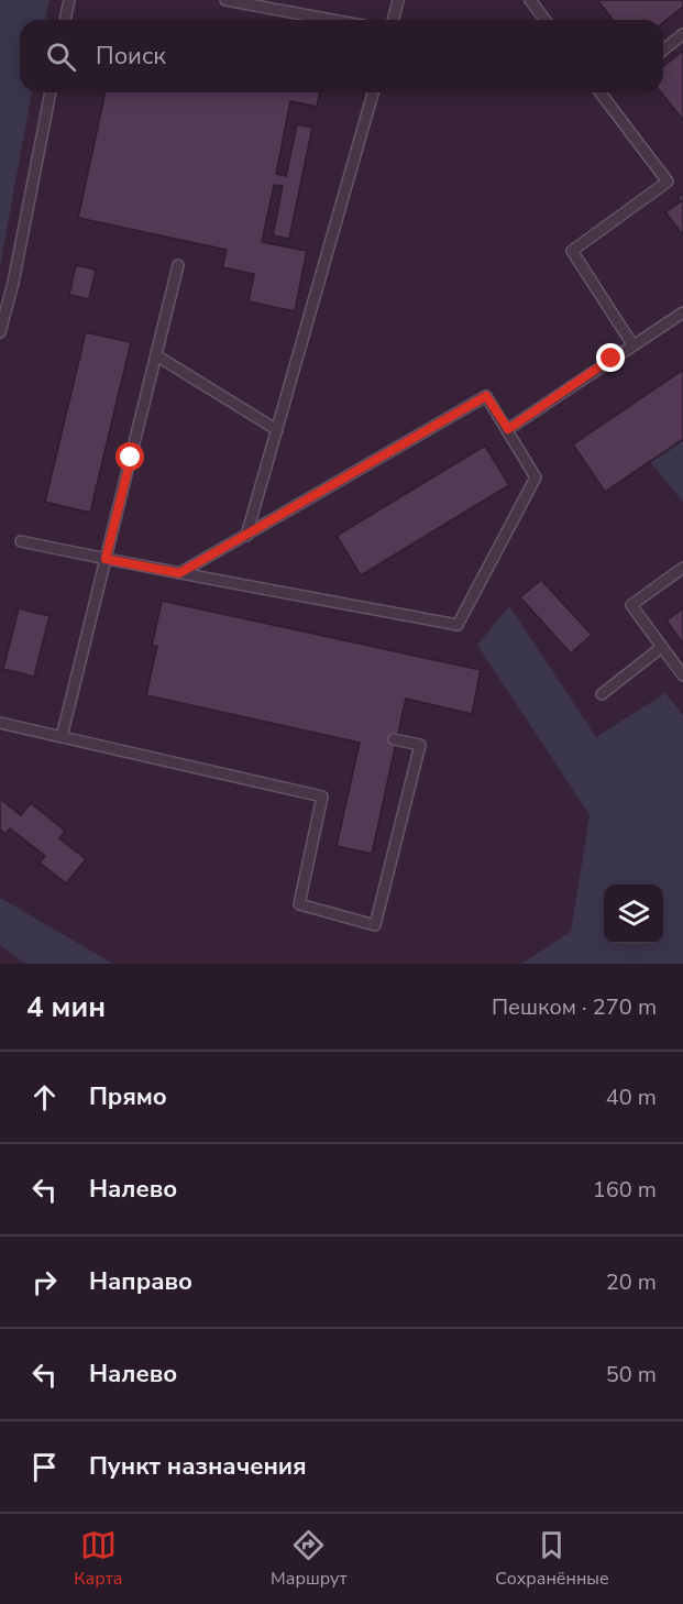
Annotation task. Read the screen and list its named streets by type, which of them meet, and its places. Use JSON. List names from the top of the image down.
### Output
{
  "page": {
    "search": "Поиск",
    "heading": ["4 мин", "Пешком · 270 m"],
    "list": [
      ["Прямо", "40 m"],
      ["Налево", "160 m"],
      ["Направо", "20 m"],
      ["Налево", "50 m"],
      "Пункт назначения"
    ],
    "nav": ["Карта", "Маршрут", "Сохранённые"]
  }
}
